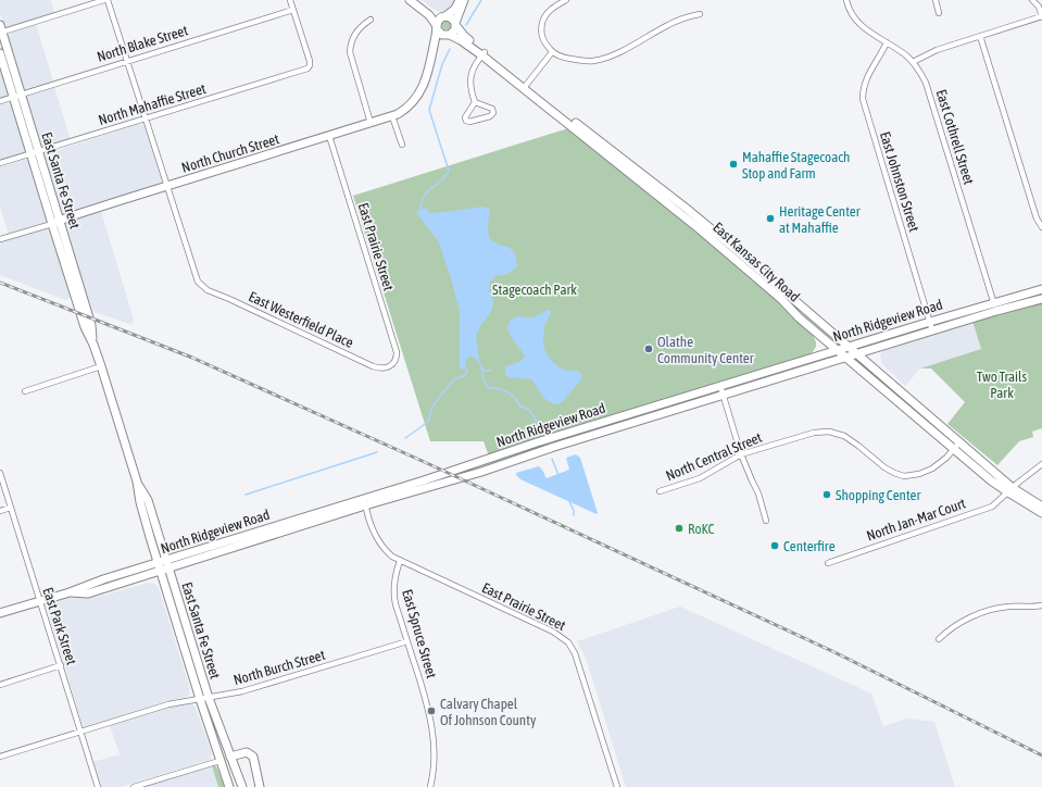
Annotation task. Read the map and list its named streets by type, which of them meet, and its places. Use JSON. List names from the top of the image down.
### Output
{
  "streets": {
    "main road": [
      "North Church Street",
      "East Santa Fe Street",
      "East Kansas City Road",
      "North Ridgeview Road"
    ],
    "street": [
      "North Blake Street",
      "North Mahaffie Street",
      "East Cothrell Street",
      "East Johnston Street",
      "East Prairie Street",
      "East Westerfield Place",
      "North Central Street",
      "North Jan-Mar Court",
      "East Park Street",
      "East Spruce Street",
      "North Burch Street"
    ]
  },
  "crossings": [
    ["North Blake Street", "North Mahaffie Street"],
    ["North Blake Street", "East Santa Fe Street"],
    ["North Mahaffie Street", "East Santa Fe Street"],
    ["East Cothrell Street", "East Johnston Street"],
    ["East Cothrell Street", "North Ridgeview Road"],
    ["North Church Street", "East Santa Fe Street"],
    ["North Church Street", "East Prairie Street"],
    ["North Church Street", "East Kansas City Road"],
    ["North Church Street", "East Westerfield Place"],
    ["East Santa Fe Street", "North Ridgeview Road"],
    ["East Santa Fe Street", "North Burch Street"],
    ["East Johnston Street", "North Ridgeview Road"],
    ["East Prairie Street", "East Westerfield Place"],
    ["East Prairie Street", "East Spruce Street"],
    ["East Kansas City Road", "North Ridgeview Road"],
    ["East Kansas City Road", "North Central Street"],
    ["East Kansas City Road", "North Jan-Mar Court"],
    ["North Ridgeview Road", "East Park Street"],
    ["East Park Street", "North Burch Street"],
    ["East Spruce Street", "North Burch Street"]
  ],
  "parks": ["Stagecoach Park", "Two Trails Park"],
  "places": [
    "Mahaffie Stagecoach Stop and Farm",
    "Heritage Center at Mahaffie",
    "Olathe Community Center",
    "Shopping Center",
    "RoKC",
    "Centerfire",
    "Calvary Chapel Of Johnson County"
  ]
}
